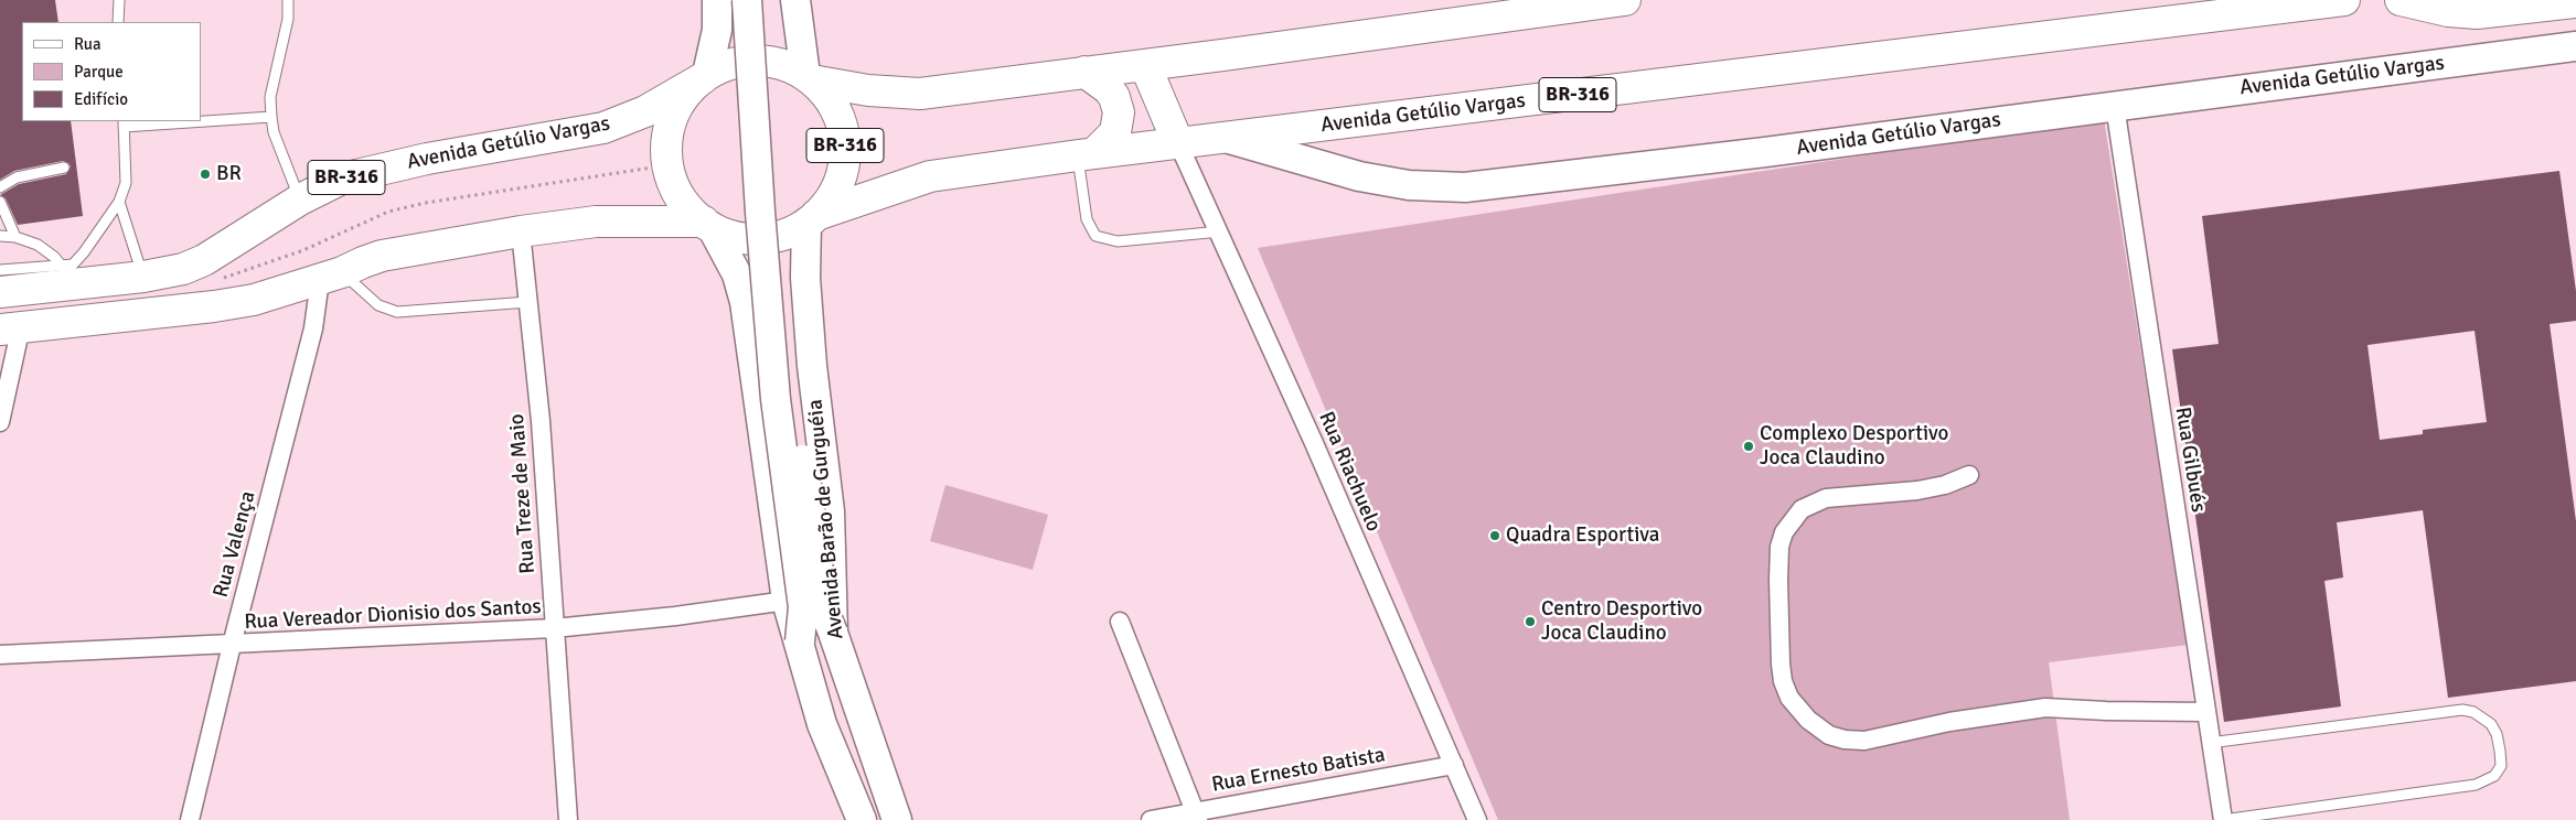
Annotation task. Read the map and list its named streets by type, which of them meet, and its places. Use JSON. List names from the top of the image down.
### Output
{
  "streets": {
    "highway": ["Avenida Getúlio Vargas", "BR-316"],
    "main road": ["Avenida Barão de Gurguéia"],
    "street": [
      "Rua Gilbués",
      "Rua Riachuelo",
      "Rua Treze de Maio",
      "Rua Valença",
      "Rua Vereador Dionisio dos Santos",
      "Rua Ernesto Batista"
    ]
  },
  "crossings": [
    ["Avenida Getúlio Vargas", "BR-316"],
    ["Avenida Getúlio Vargas", "Rua Gilbués"],
    ["Avenida Getúlio Vargas", "Rua Riachuelo"],
    ["Avenida Getúlio Vargas", "Rua Treze de Maio"],
    ["Avenida Getúlio Vargas", "Avenida Barão de Gurguéia"],
    ["Avenida Getúlio Vargas", "Rua Valença"],
    ["BR-316", "Avenida Barão de Gurguéia"],
    ["Rua Riachuelo", "Rua Ernesto Batista"],
    ["Rua Treze de Maio", "Rua Vereador Dionisio dos Santos"],
    ["Avenida Barão de Gurguéia", "Rua Vereador Dionisio dos Santos"],
    ["Rua Valença", "Rua Vereador Dionisio dos Santos"]
  ],
  "places": [
    "BR",
    "Complexo Desportivo Joca Claudino",
    "Quadra Esportiva",
    "Centro Desportivo Joca Claudino"
  ],
  "legend": ["Rua", "Parque", "Edifício"]
}
